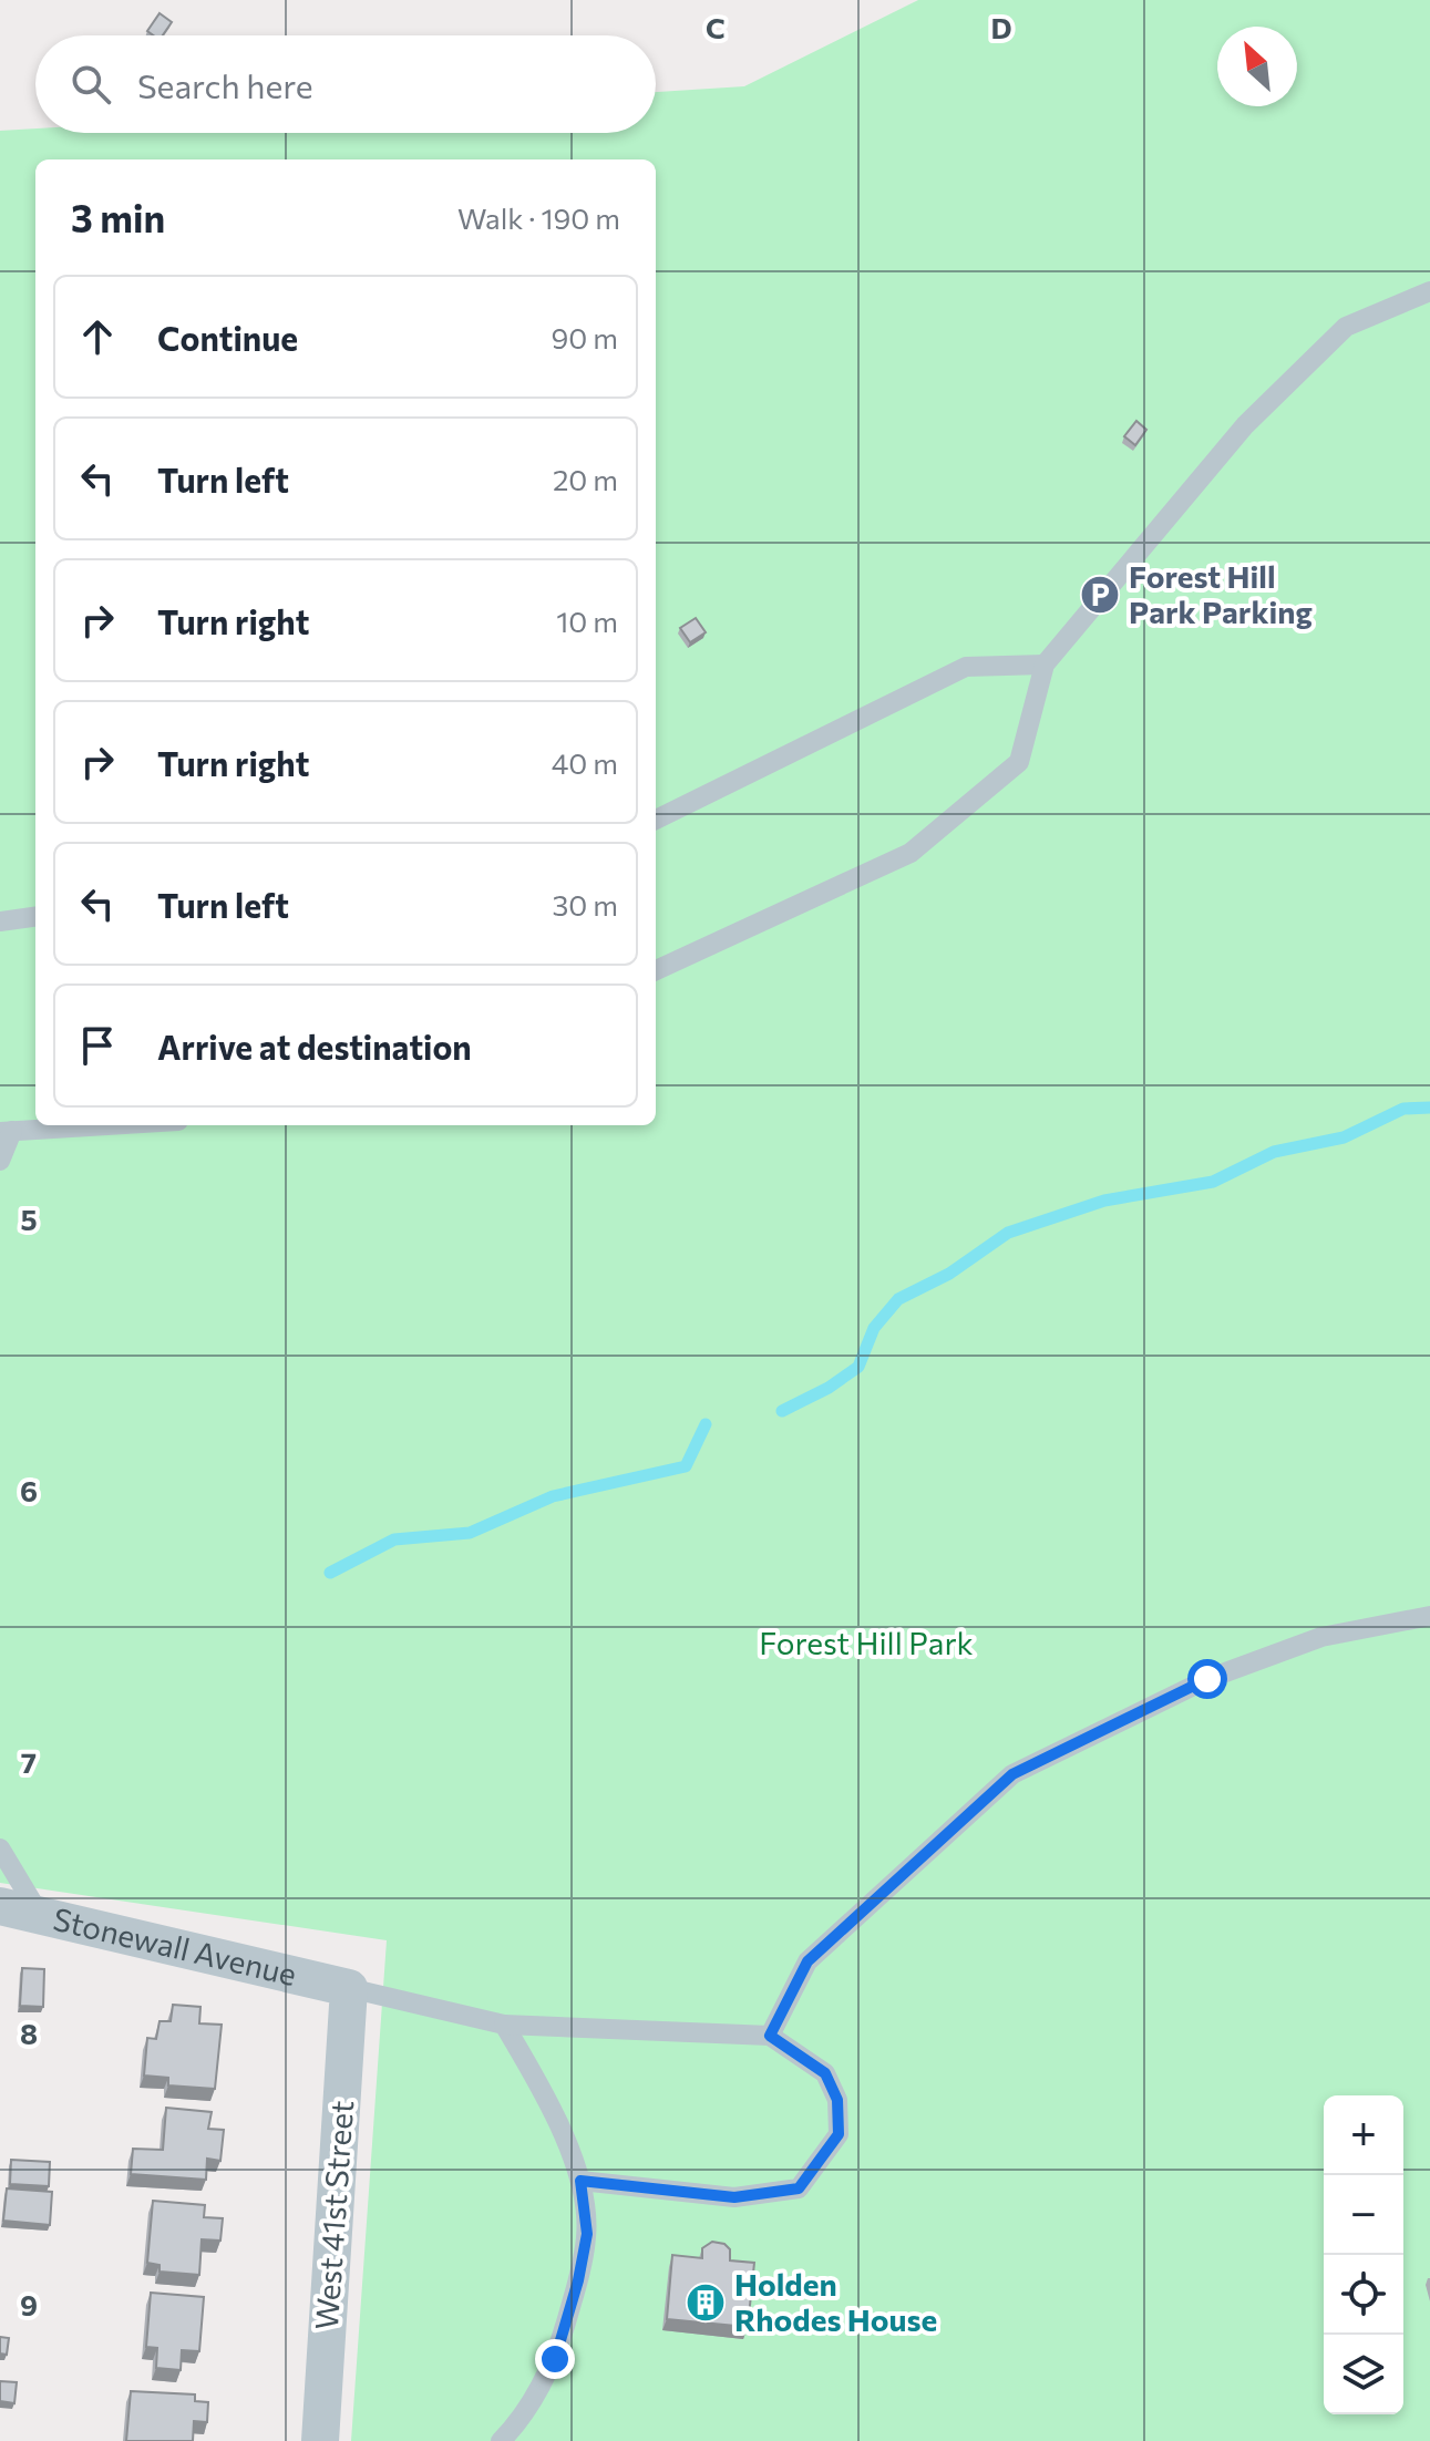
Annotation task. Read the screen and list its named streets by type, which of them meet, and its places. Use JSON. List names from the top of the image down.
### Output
{
  "streets": {
    "street": ["Stonewall Avenue", "West 41st Street"]
  },
  "crossings": [
    ["Stonewall Avenue", "West 41st Street"]
  ],
  "parks": ["Forest Hill Park"],
  "places": {
    "parking": ["Forest Hill Park Parking"],
    "building": ["Holden Rhodes House"]
  },
  "north": "top left",
  "page": {
    "search": "Search here",
    "heading": ["3 min", "Walk · 190 m"],
    "list": [
      ["Continue", "90 m"],
      ["Turn left", "20 m"],
      ["Turn right", "10 m"],
      ["Turn right", "40 m"],
      ["Turn left", "30 m"],
      "Arrive at destination"
    ],
    "map_buttons": ["+", "−"]
  },
  "grid": {
    "columns": ["C", "D"],
    "rows": [
      "5",
      "6",
      "7",
      "8",
      "9"
    ]
  }
}
